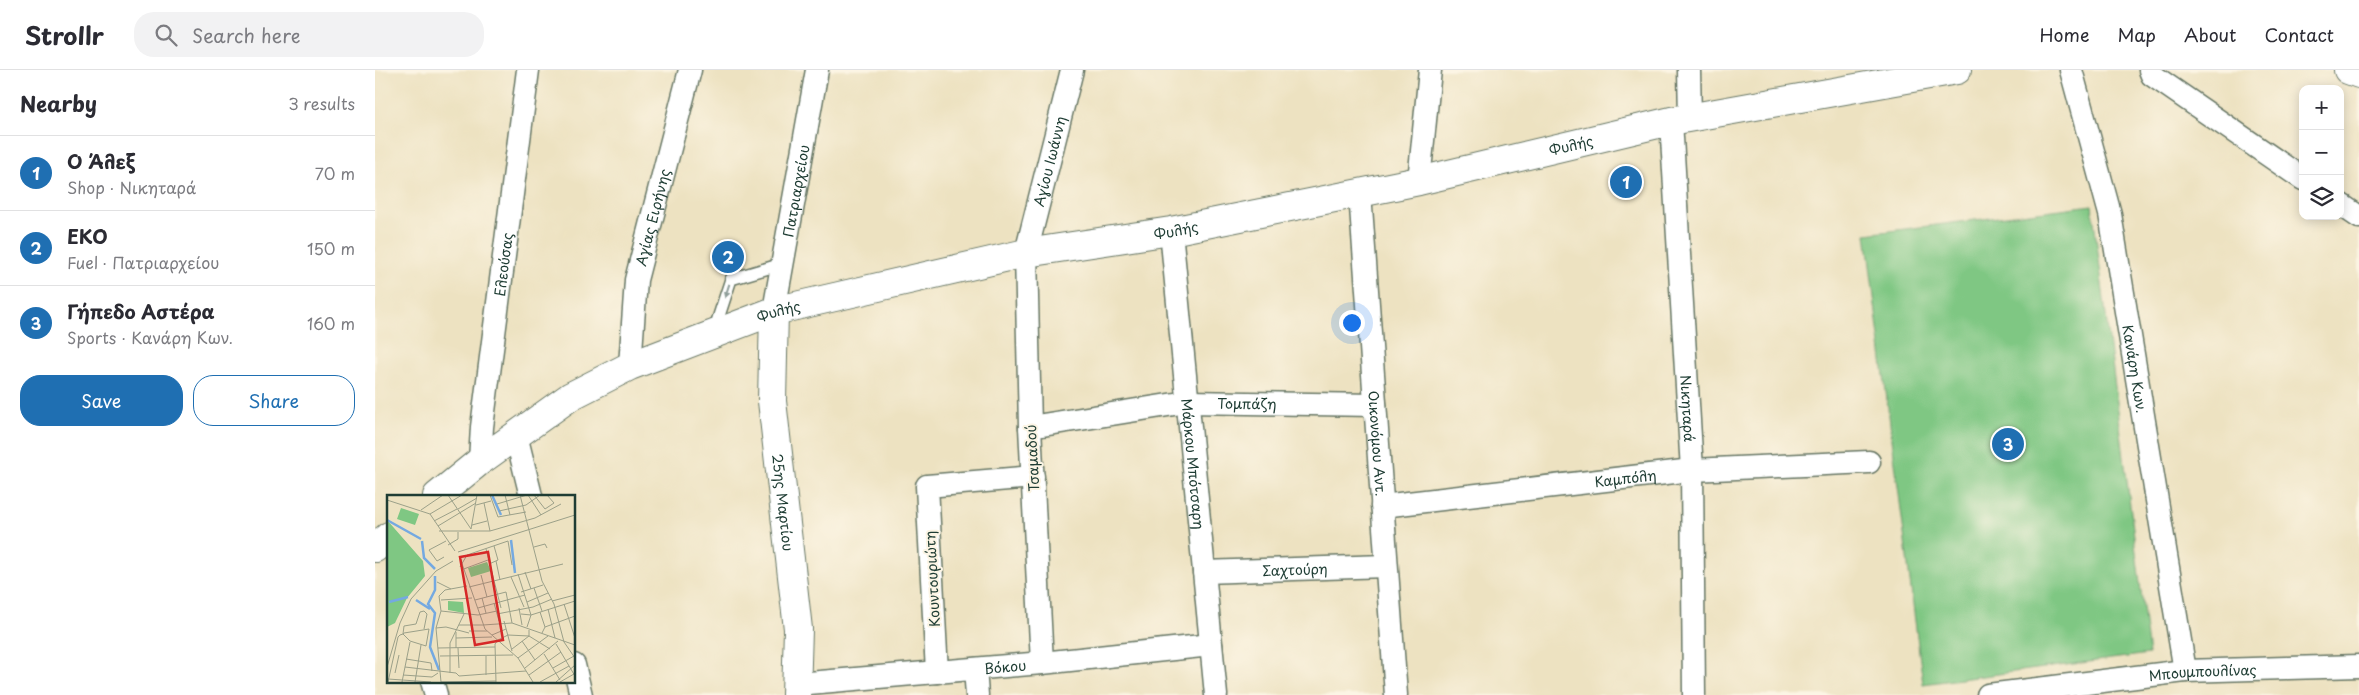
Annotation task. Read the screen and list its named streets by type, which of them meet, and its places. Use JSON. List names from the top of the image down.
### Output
{
  "streets": {
    "main road": ["Φυλής", "25ης Μαρτίου"],
    "street": [
      "Αγίου Ιωάννη",
      "Πατριαρχείου",
      "Αγίας Ειρήνης",
      "Ελεούσας",
      "Κανάρη Κων.",
      "Τομπάζη",
      "Νικηταρά",
      "Οικονόμου Αντ.",
      "Τσαμαδού",
      "Μάρκου Μπότσαρη",
      "Καμπόλη",
      "Σαχτούρη",
      "Κουντουριώτη",
      "Βόκου",
      "Μπουμπουλίνας"
    ]
  },
  "crossings": [
    ["Φυλής", "Αγίου Ιωάννη"],
    ["Φυλής", "Πατριαρχείου"],
    ["Φυλής", "Αγίας Ειρήνης"],
    ["Φυλής", "Ελεούσας"],
    ["Φυλής", "Νικηταρά"],
    ["Φυλής", "Οικονόμου Αντ."],
    ["Φυλής", "Τσαμαδού"],
    ["Φυλής", "Μάρκου Μπότσαρη"],
    ["Φυλής", "25ης Μαρτίου"],
    ["Αγίου Ιωάννη", "Τσαμαδού"],
    ["Πατριαρχείου", "25ης Μαρτίου"],
    ["Κανάρη Κων.", "Μπουμπουλίνας"],
    ["Τομπάζη", "Οικονόμου Αντ."],
    ["Τομπάζη", "Τσαμαδού"],
    ["Τομπάζη", "Μάρκου Μπότσαρη"],
    ["Νικηταρά", "Καμπόλη"],
    ["Οικονόμου Αντ.", "Καμπόλη"],
    ["Οικονόμου Αντ.", "Σαχτούρη"],
    ["Τσαμαδού", "Κουντουριώτη"],
    ["Τσαμαδού", "Βόκου"],
    ["Μάρκου Μπότσαρη", "Σαχτούρη"],
    ["Μάρκου Μπότσαρη", "Βόκου"],
    ["25ης Μαρτίου", "Βόκου"],
    ["Κουντουριώτη", "Βόκου"]
  ],
  "page": {
    "header": "Strollr",
    "search": "Search here",
    "nav": [
      "Home",
      "Map",
      "About",
      "Contact"
    ],
    "heading": ["Nearby", "3 results"],
    "map_buttons": ["+", "−"],
    "list": [
      {
        "mark": "1",
        "name": "Ο Άλεξ",
        "note": "Shop · Νικηταρά",
        "value": "70 m"
      },
      {
        "mark": "2",
        "name": "EKO",
        "note": "Fuel · Πατριαρχείου",
        "value": "150 m"
      },
      {
        "mark": "3",
        "name": "Γήπεδο Αστέρα",
        "note": "Sports · Κανάρη Κων.",
        "value": "160 m"
      }
    ],
    "pins": ["1", "2", "3"],
    "buttons": ["Save", "Share"]
  }
}
